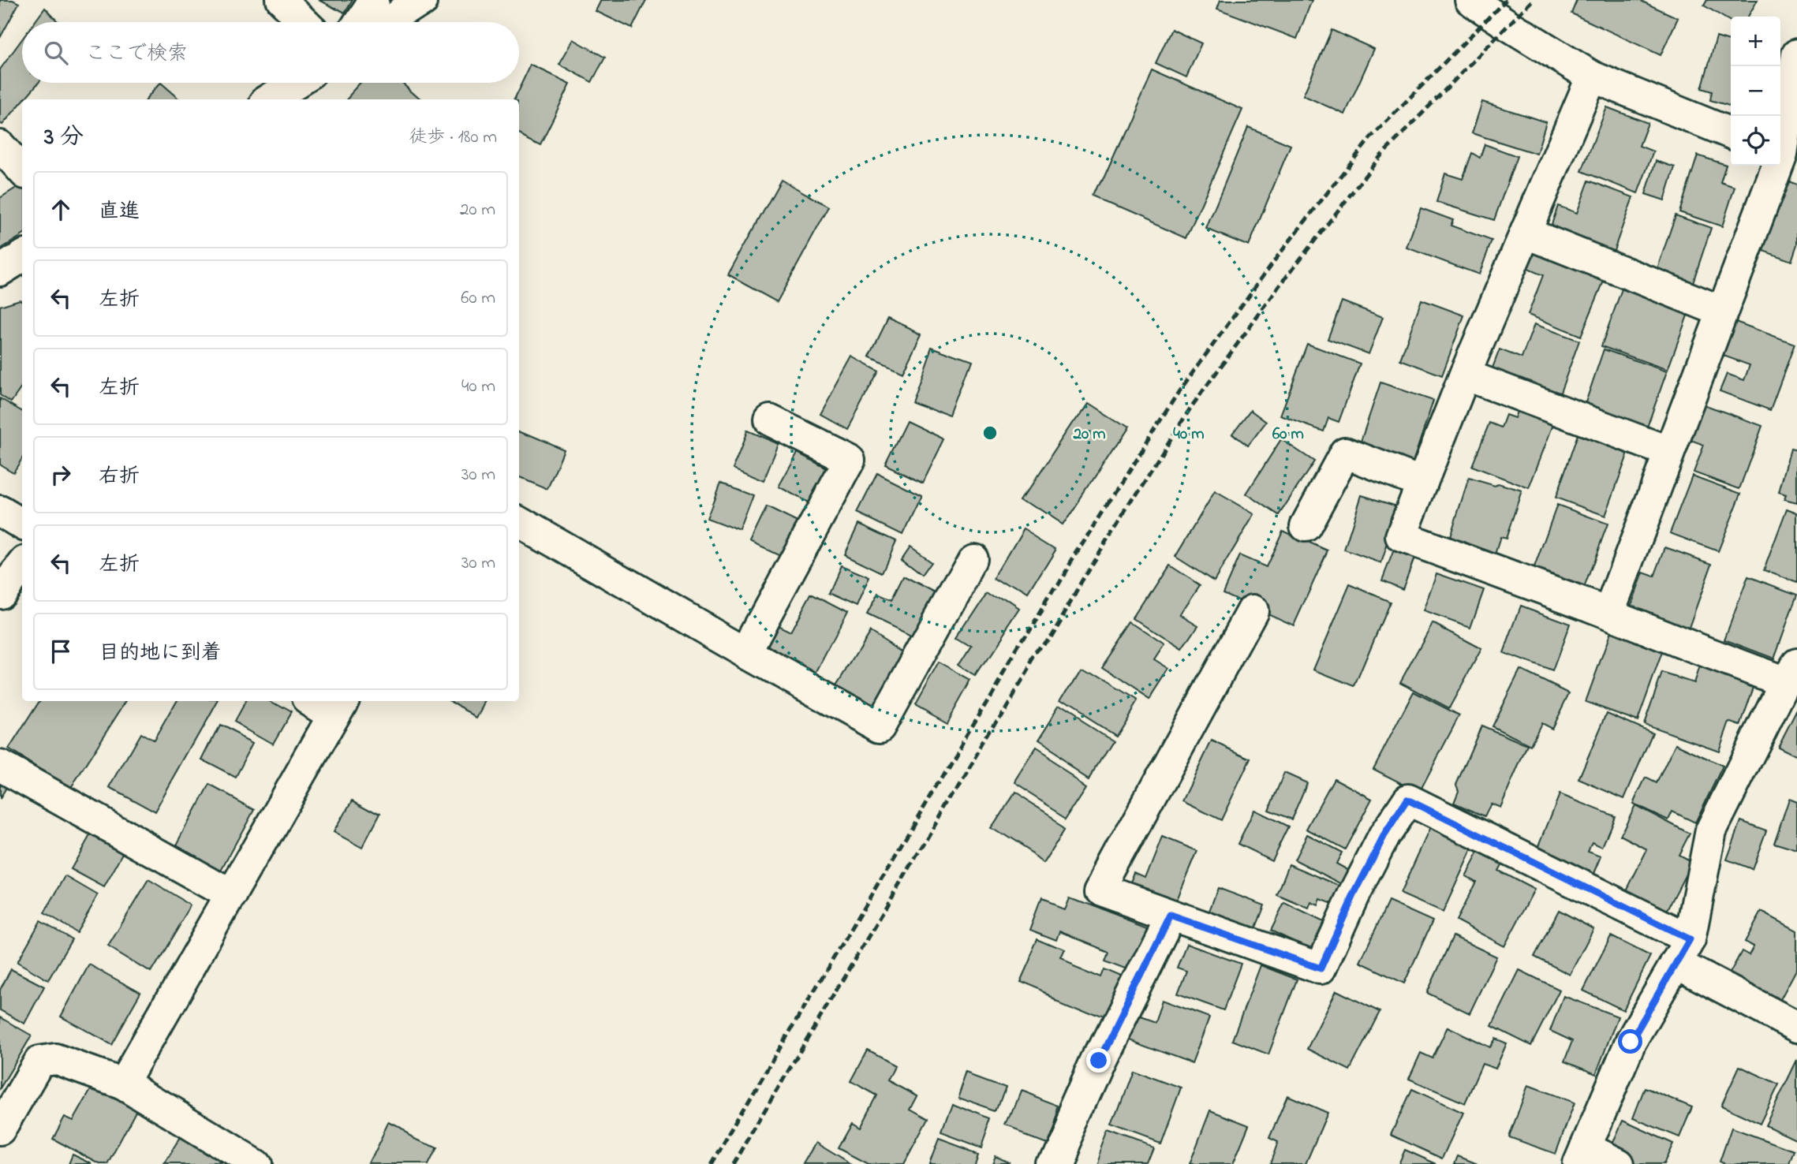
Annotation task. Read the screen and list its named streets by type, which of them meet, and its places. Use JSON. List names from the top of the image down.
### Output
{
  "page": {
    "map_buttons": ["+", "−"],
    "search": "ここで検索",
    "heading": ["3 分", "徒歩 · 180 m"],
    "list": [
      ["直進", "20 m"],
      ["左折", "60 m"],
      ["左折", "40 m"],
      ["右折", "30 m"],
      ["左折", "30 m"],
      "目的地に到着"
    ]
  },
  "rings": ["20 m", "40 m", "60 m"]
}
